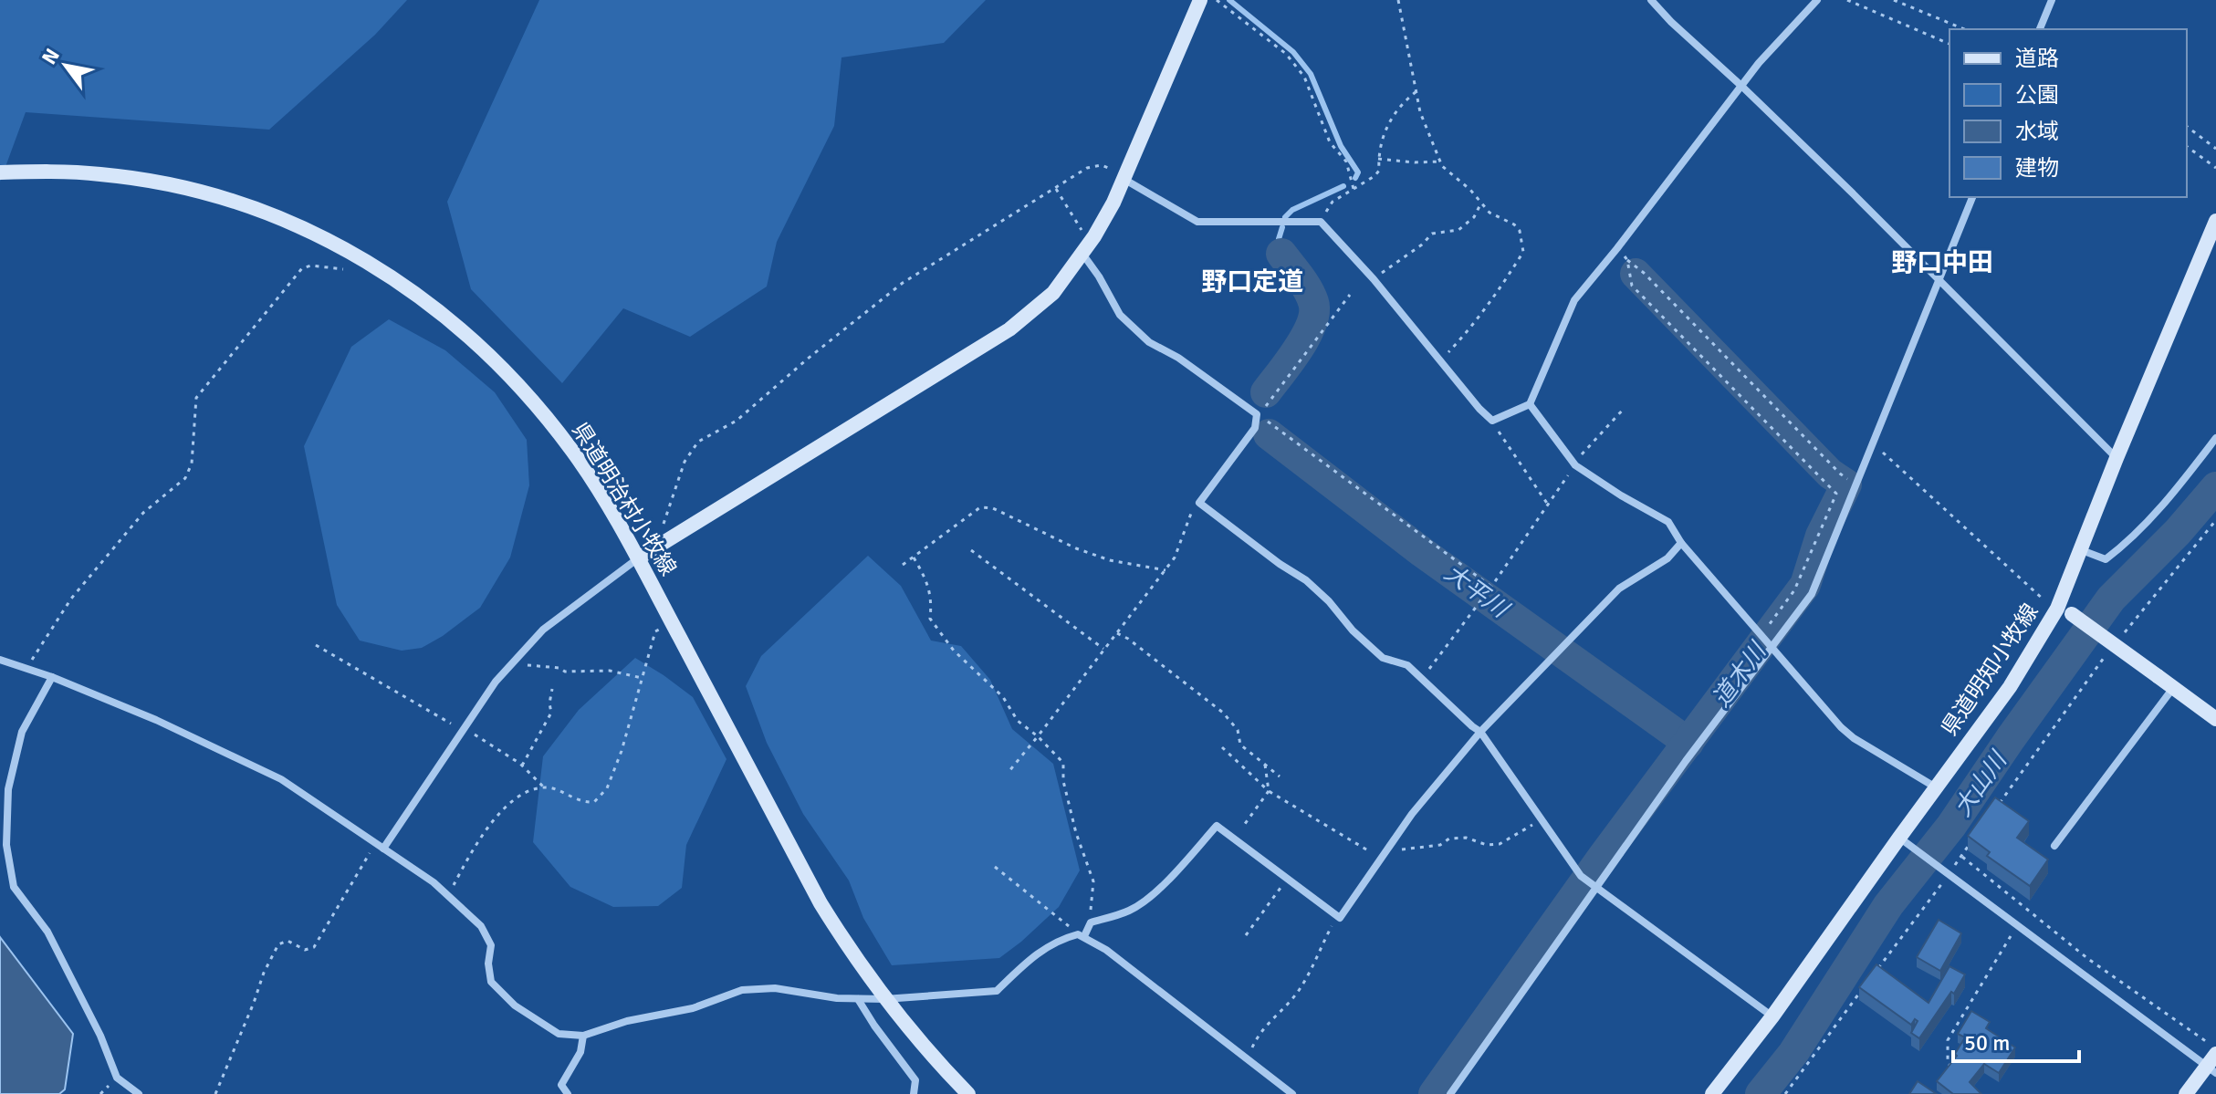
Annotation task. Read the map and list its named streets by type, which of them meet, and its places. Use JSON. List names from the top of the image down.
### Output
{
  "streets": {
    "main road": ["県道明治村小牧線", "県道明知小牧線"]
  },
  "districts": ["野口中田", "野口定道"],
  "water": ["大平川", "道木川", "大山川"],
  "legend": [
    "道路",
    "公園",
    "水域",
    "建物"
  ],
  "scale_bar": "50 m",
  "north": "top left"
}
